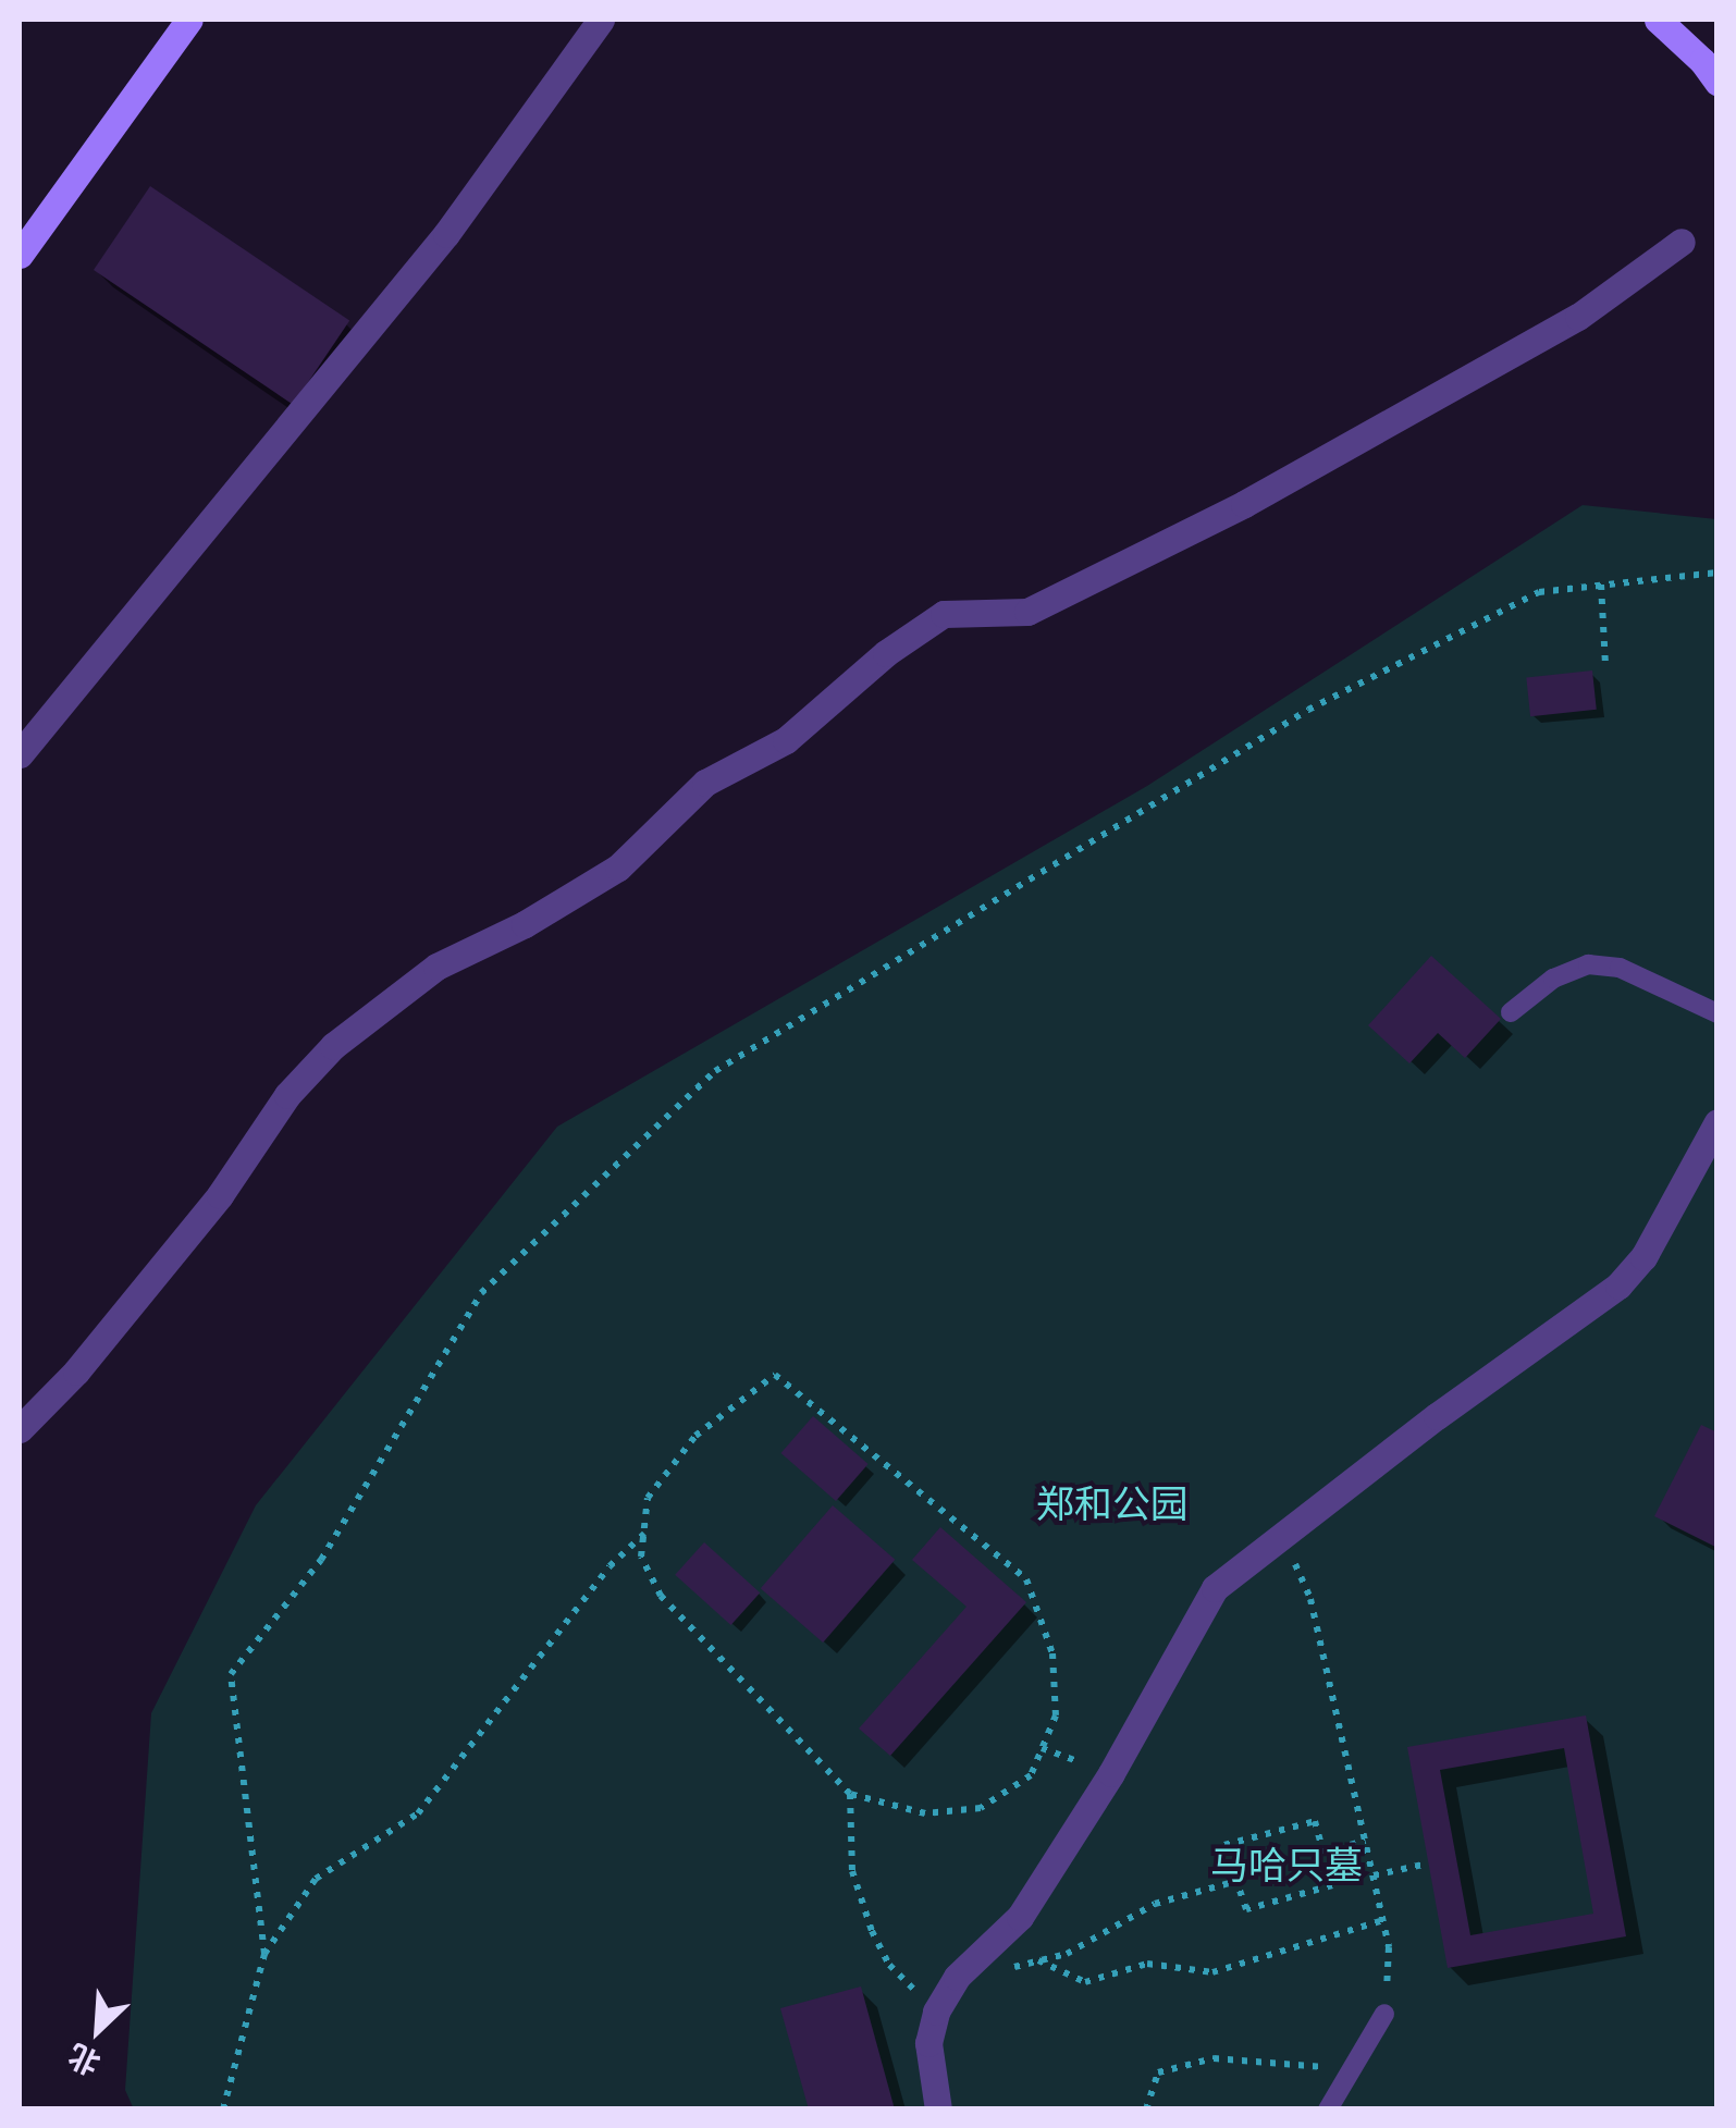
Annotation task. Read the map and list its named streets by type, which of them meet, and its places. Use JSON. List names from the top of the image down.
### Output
{
  "parks": ["郑和公园", "马哈只墓"],
  "north": "bottom left"
}
